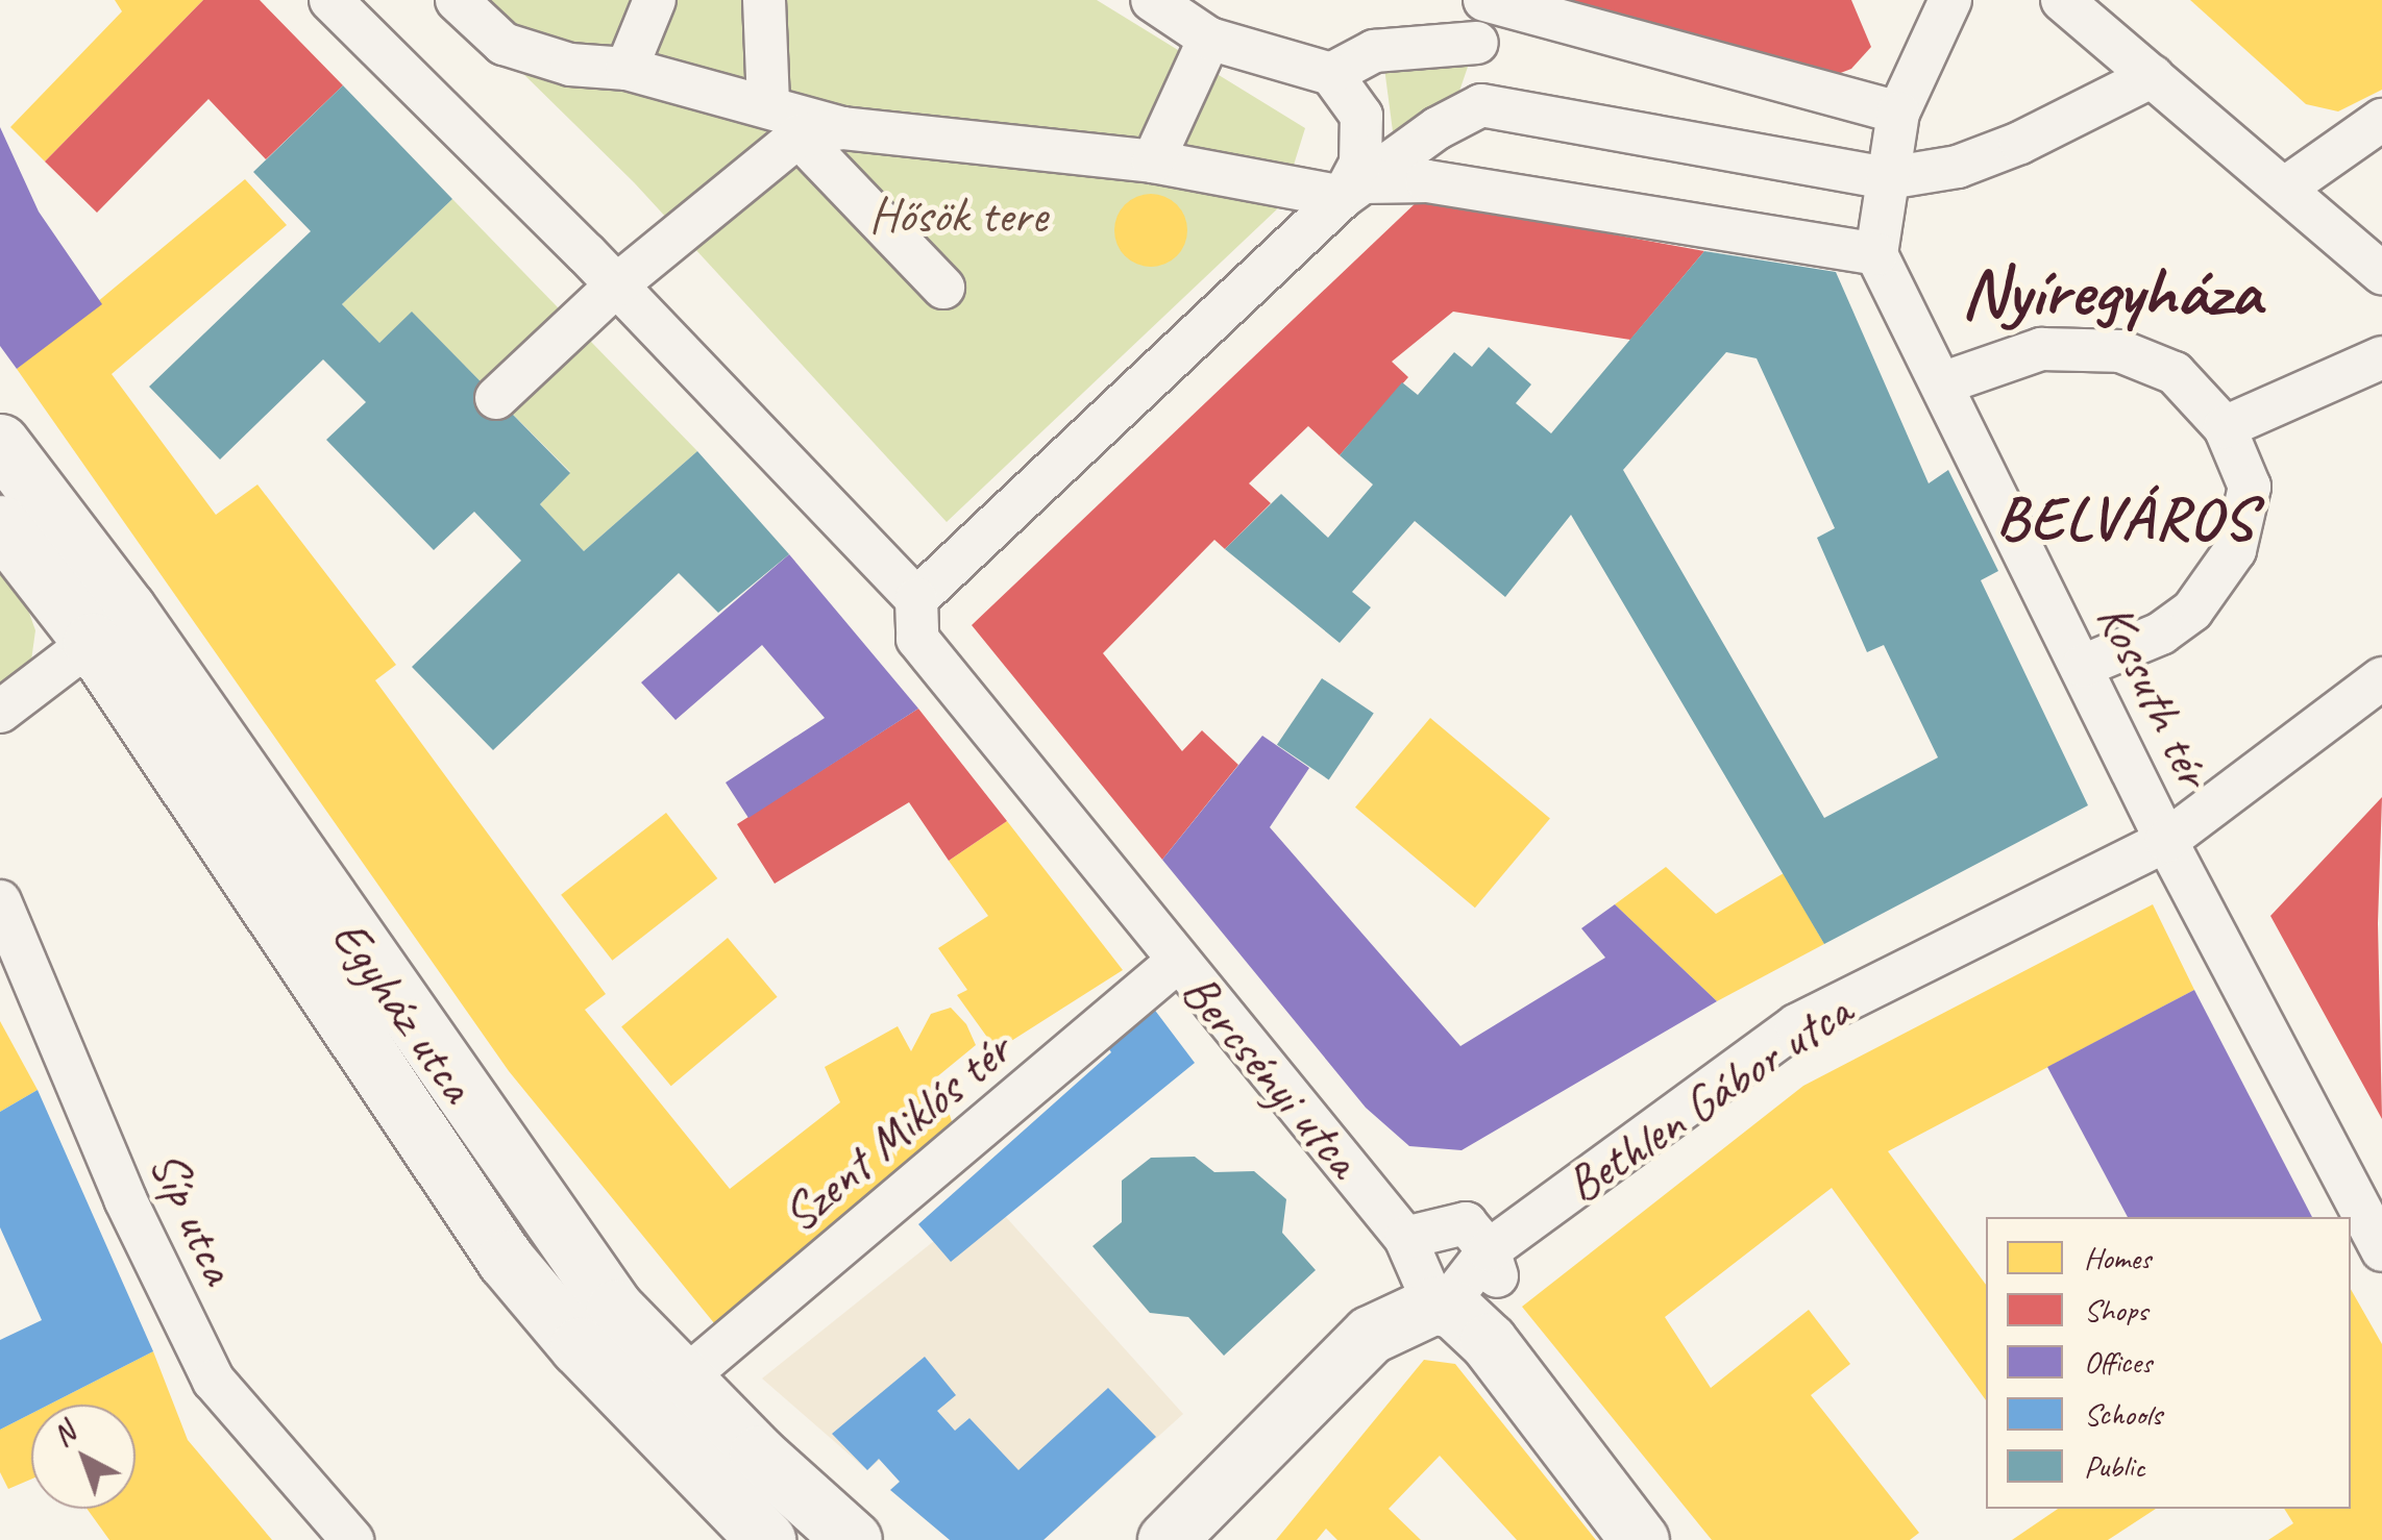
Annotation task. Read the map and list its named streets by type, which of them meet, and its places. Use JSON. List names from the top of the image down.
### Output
{
  "streets": {
    "street": [
      "Kossuth tér",
      "Egyház utca",
      "Bercsényi utca",
      "Bethlen Gábor utca",
      "Szent Miklós tér",
      "Síp utca"
    ]
  },
  "crossings": [
    ["Kossuth tér", "Bethlen Gábor utca"],
    ["Egyház utca", "Szent Miklós tér"],
    ["Bercsényi utca", "Szent Miklós tér"]
  ],
  "districts": ["Nyíregyháza", "BELVÁROS"],
  "parks": ["Hősök tere"],
  "legend": [
    "Homes",
    "Shops",
    "Offices",
    "Schools",
    "Public"
  ],
  "north": "top left"
}
